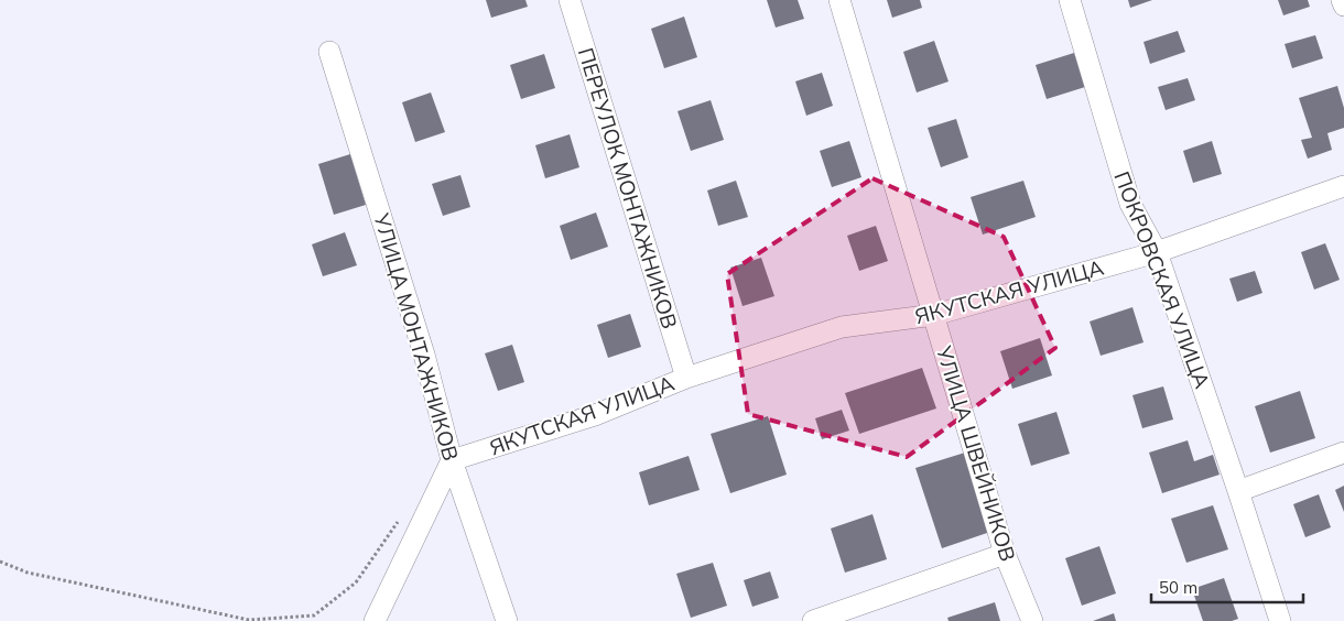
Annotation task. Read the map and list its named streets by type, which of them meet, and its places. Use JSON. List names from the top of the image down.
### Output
{
  "streets": {
    "street": [
      "ПЕРЕУЛОК МОНТАЖНИКОВ",
      "ПОКРОВСКАЯ УЛИЦА",
      "ЯКУТСКАЯ УЛИЦА",
      "УЛИЦА МОНТАЖНИКОВ",
      "УЛИЦА ШВЕЙНИКОВ"
    ]
  },
  "crossings": [
    ["ПЕРЕУЛОК МОНТАЖНИКОВ", "ЯКУТСКАЯ УЛИЦА"],
    ["ПОКРОВСКАЯ УЛИЦА", "ЯКУТСКАЯ УЛИЦА"],
    ["ЯКУТСКАЯ УЛИЦА", "УЛИЦА МОНТАЖНИКОВ"],
    ["ЯКУТСКАЯ УЛИЦА", "УЛИЦА ШВЕЙНИКОВ"]
  ],
  "scale_bar": "50 m"
}
